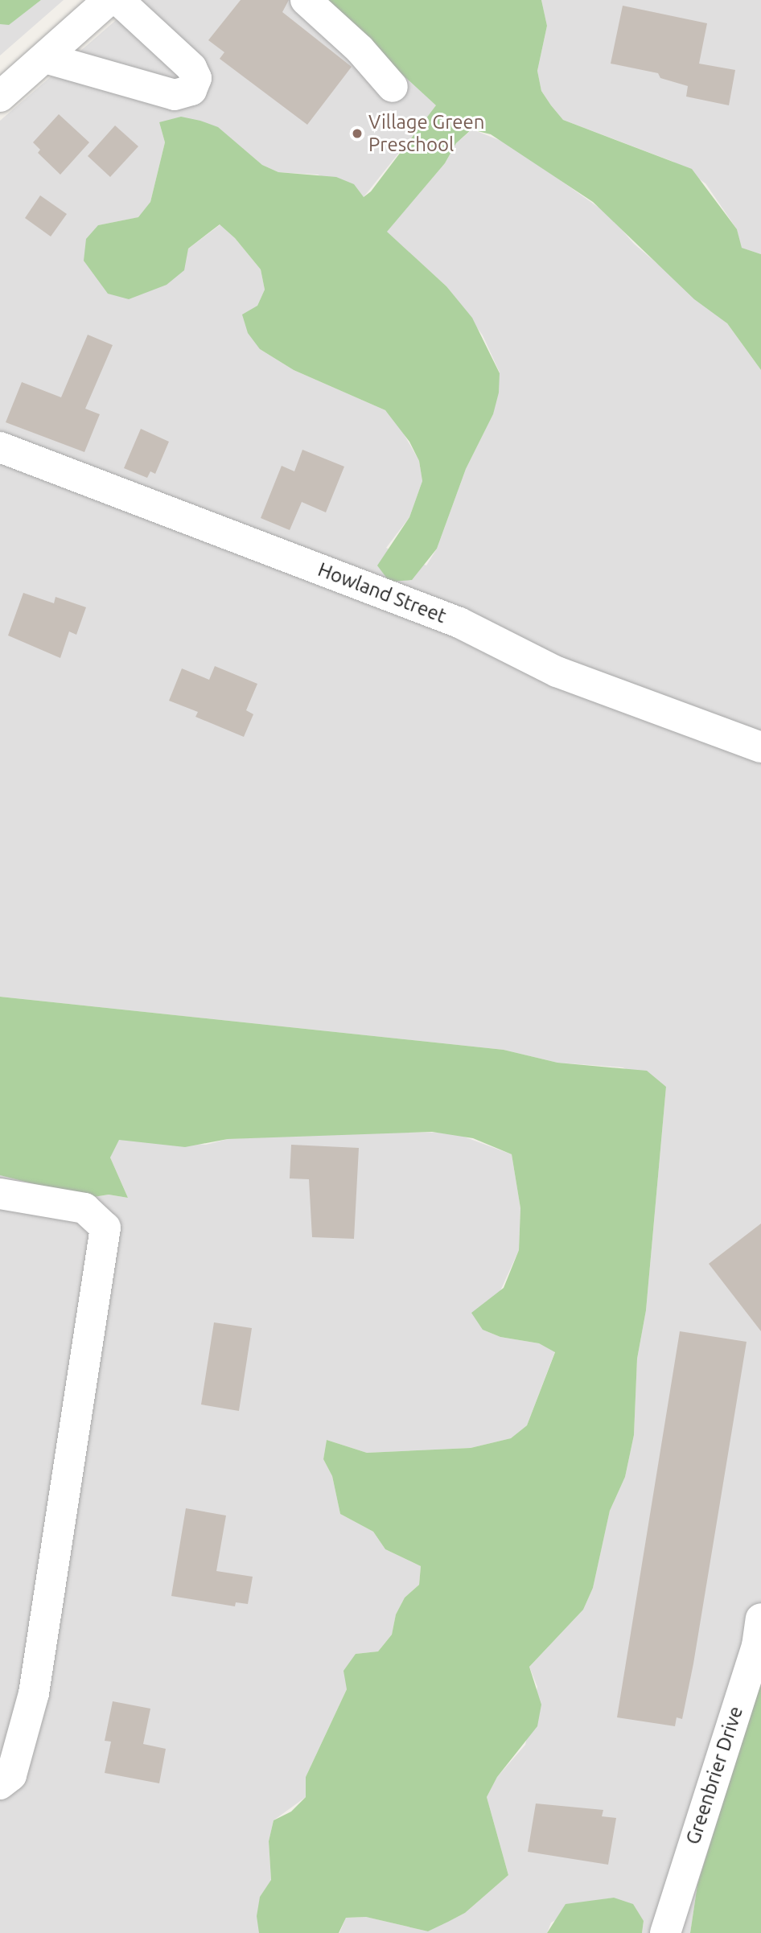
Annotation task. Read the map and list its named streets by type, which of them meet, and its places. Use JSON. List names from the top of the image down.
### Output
{
  "streets": {
    "street": ["Howland Street", "Greenbrier Drive"]
  },
  "places": ["Village Green Preschool"]
}
